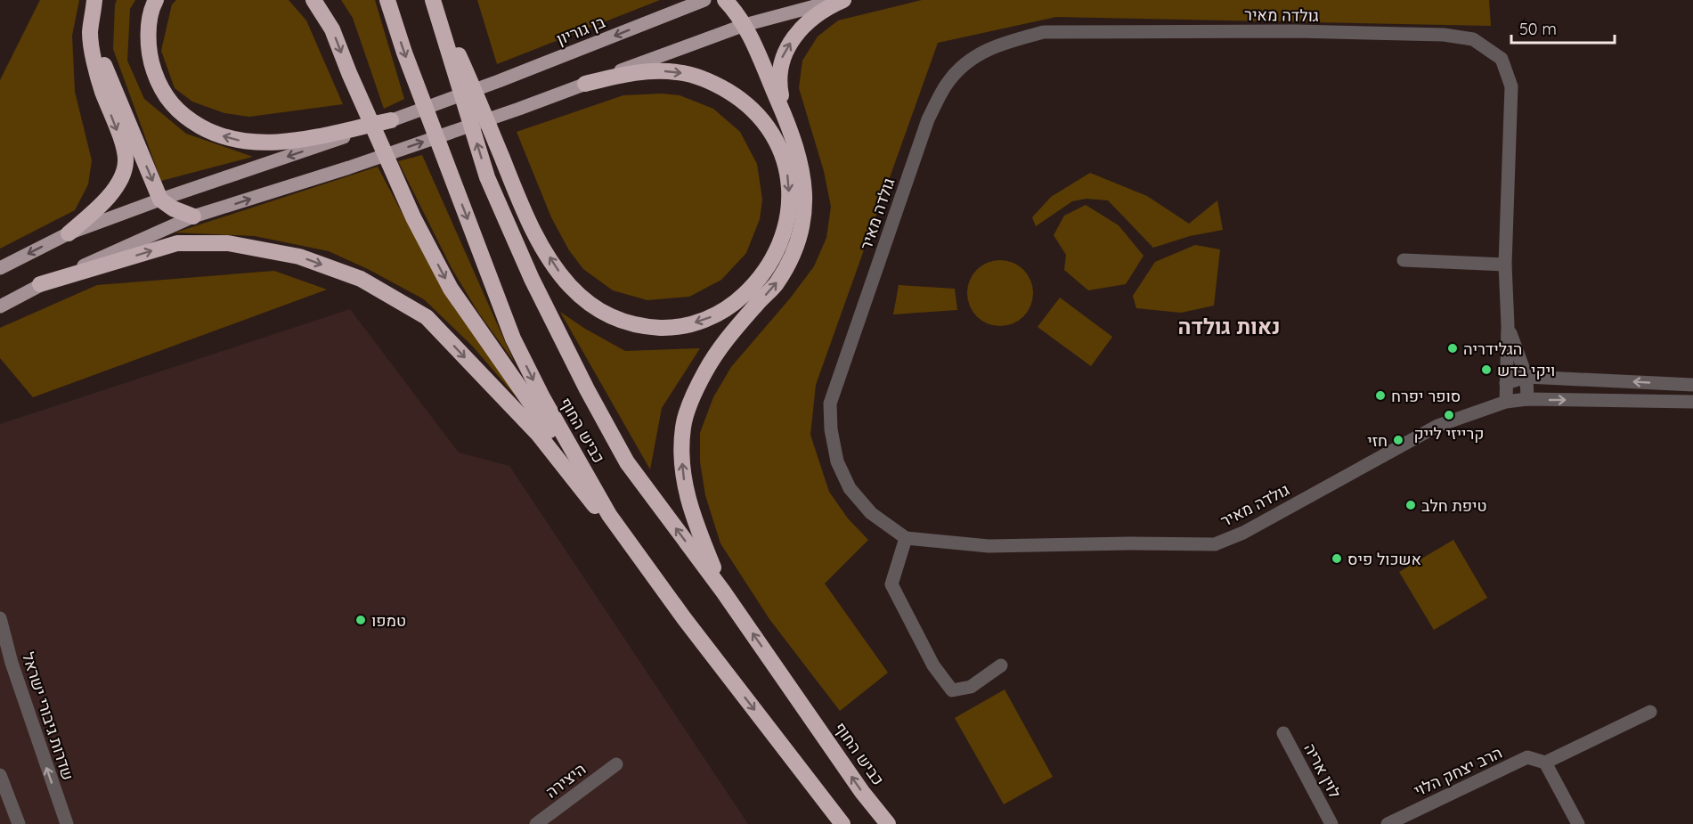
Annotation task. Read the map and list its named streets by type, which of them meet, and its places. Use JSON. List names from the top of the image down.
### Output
{
  "streets": {
    "highway": ["כביש החוף"],
    "main road": ["בן גוריון"],
    "street": [
      "גולדה מאיר",
      "שדרות גיבורי ישראל",
      "לוין אריה",
      "הרב יצחק הלוי",
      "היצירה"
    ]
  },
  "one_way": ["שדרות גיבורי ישראל"],
  "districts": ["נאות גולדה"],
  "places": [
    "הגלידריה",
    "ויקי בדש",
    "סופר יפרח",
    "קרייזי לייק",
    "חזי",
    "טיפת חלב",
    "אשכול פיס",
    "טמפו"
  ],
  "scale_bar": "50 m"
}
